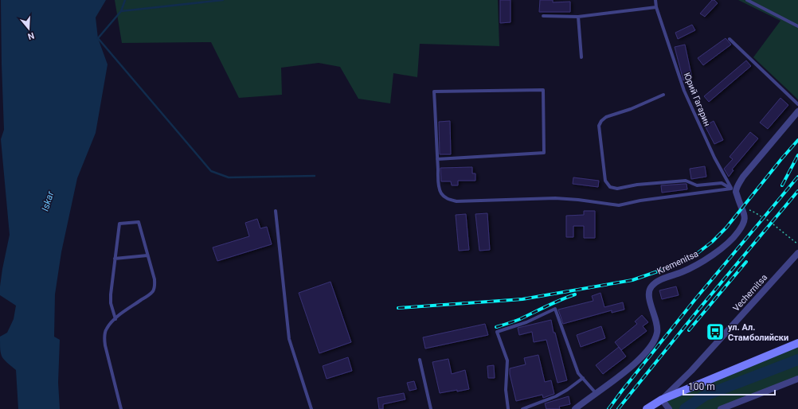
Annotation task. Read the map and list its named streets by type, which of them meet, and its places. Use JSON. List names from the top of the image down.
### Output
{
  "streets": {
    "street": ["Kremenitsa", "Vechernitsa"],
    "lane": ["Юрий Гагарин"]
  },
  "crossings": [
    ["Юрий Гагарин", "Kremenitsa"]
  ],
  "water": ["Iskar"],
  "places": {
    "bus stop": ["ул. Ал. Стамболийски"]
  },
  "scale_bar": "100 m",
  "north": "bottom"
}
